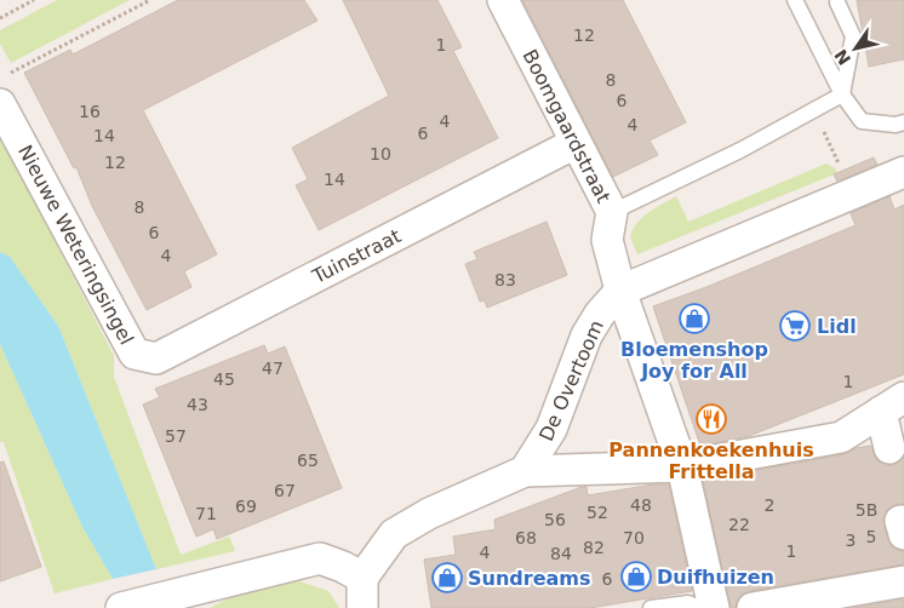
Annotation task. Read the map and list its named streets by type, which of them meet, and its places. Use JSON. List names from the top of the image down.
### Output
{
  "streets": {
    "street": [
      "Boomgaardstraat",
      "Nieuwe Weteringsingel",
      "Tuinstraat",
      "De Overtoom"
    ]
  },
  "crossings": [
    ["Boomgaardstraat", "Tuinstraat"],
    ["Boomgaardstraat", "De Overtoom"],
    ["Nieuwe Weteringsingel", "Tuinstraat"]
  ],
  "places": {
    "shop": ["Bloemenshop Joy for All", "Duifhuizen", "Sundreams"],
    "supermarket": ["Lidl"],
    "restaurant": ["Pannenkoekenhuis Frittella"]
  },
  "house_numbers": [
    "12",
    "1",
    "8",
    "6",
    "16",
    "4",
    "4",
    "6",
    "14",
    "10",
    "12",
    "14",
    "8",
    "6",
    "4",
    "83",
    "47",
    "45",
    "1",
    "43",
    "57",
    "65",
    "67",
    "48",
    "2",
    "69",
    "5B",
    "52",
    "71",
    "56",
    "22",
    "5",
    "68",
    "70",
    "3",
    "82",
    "1",
    "4",
    "84",
    "6"
  ],
  "north": "bottom left"
}
